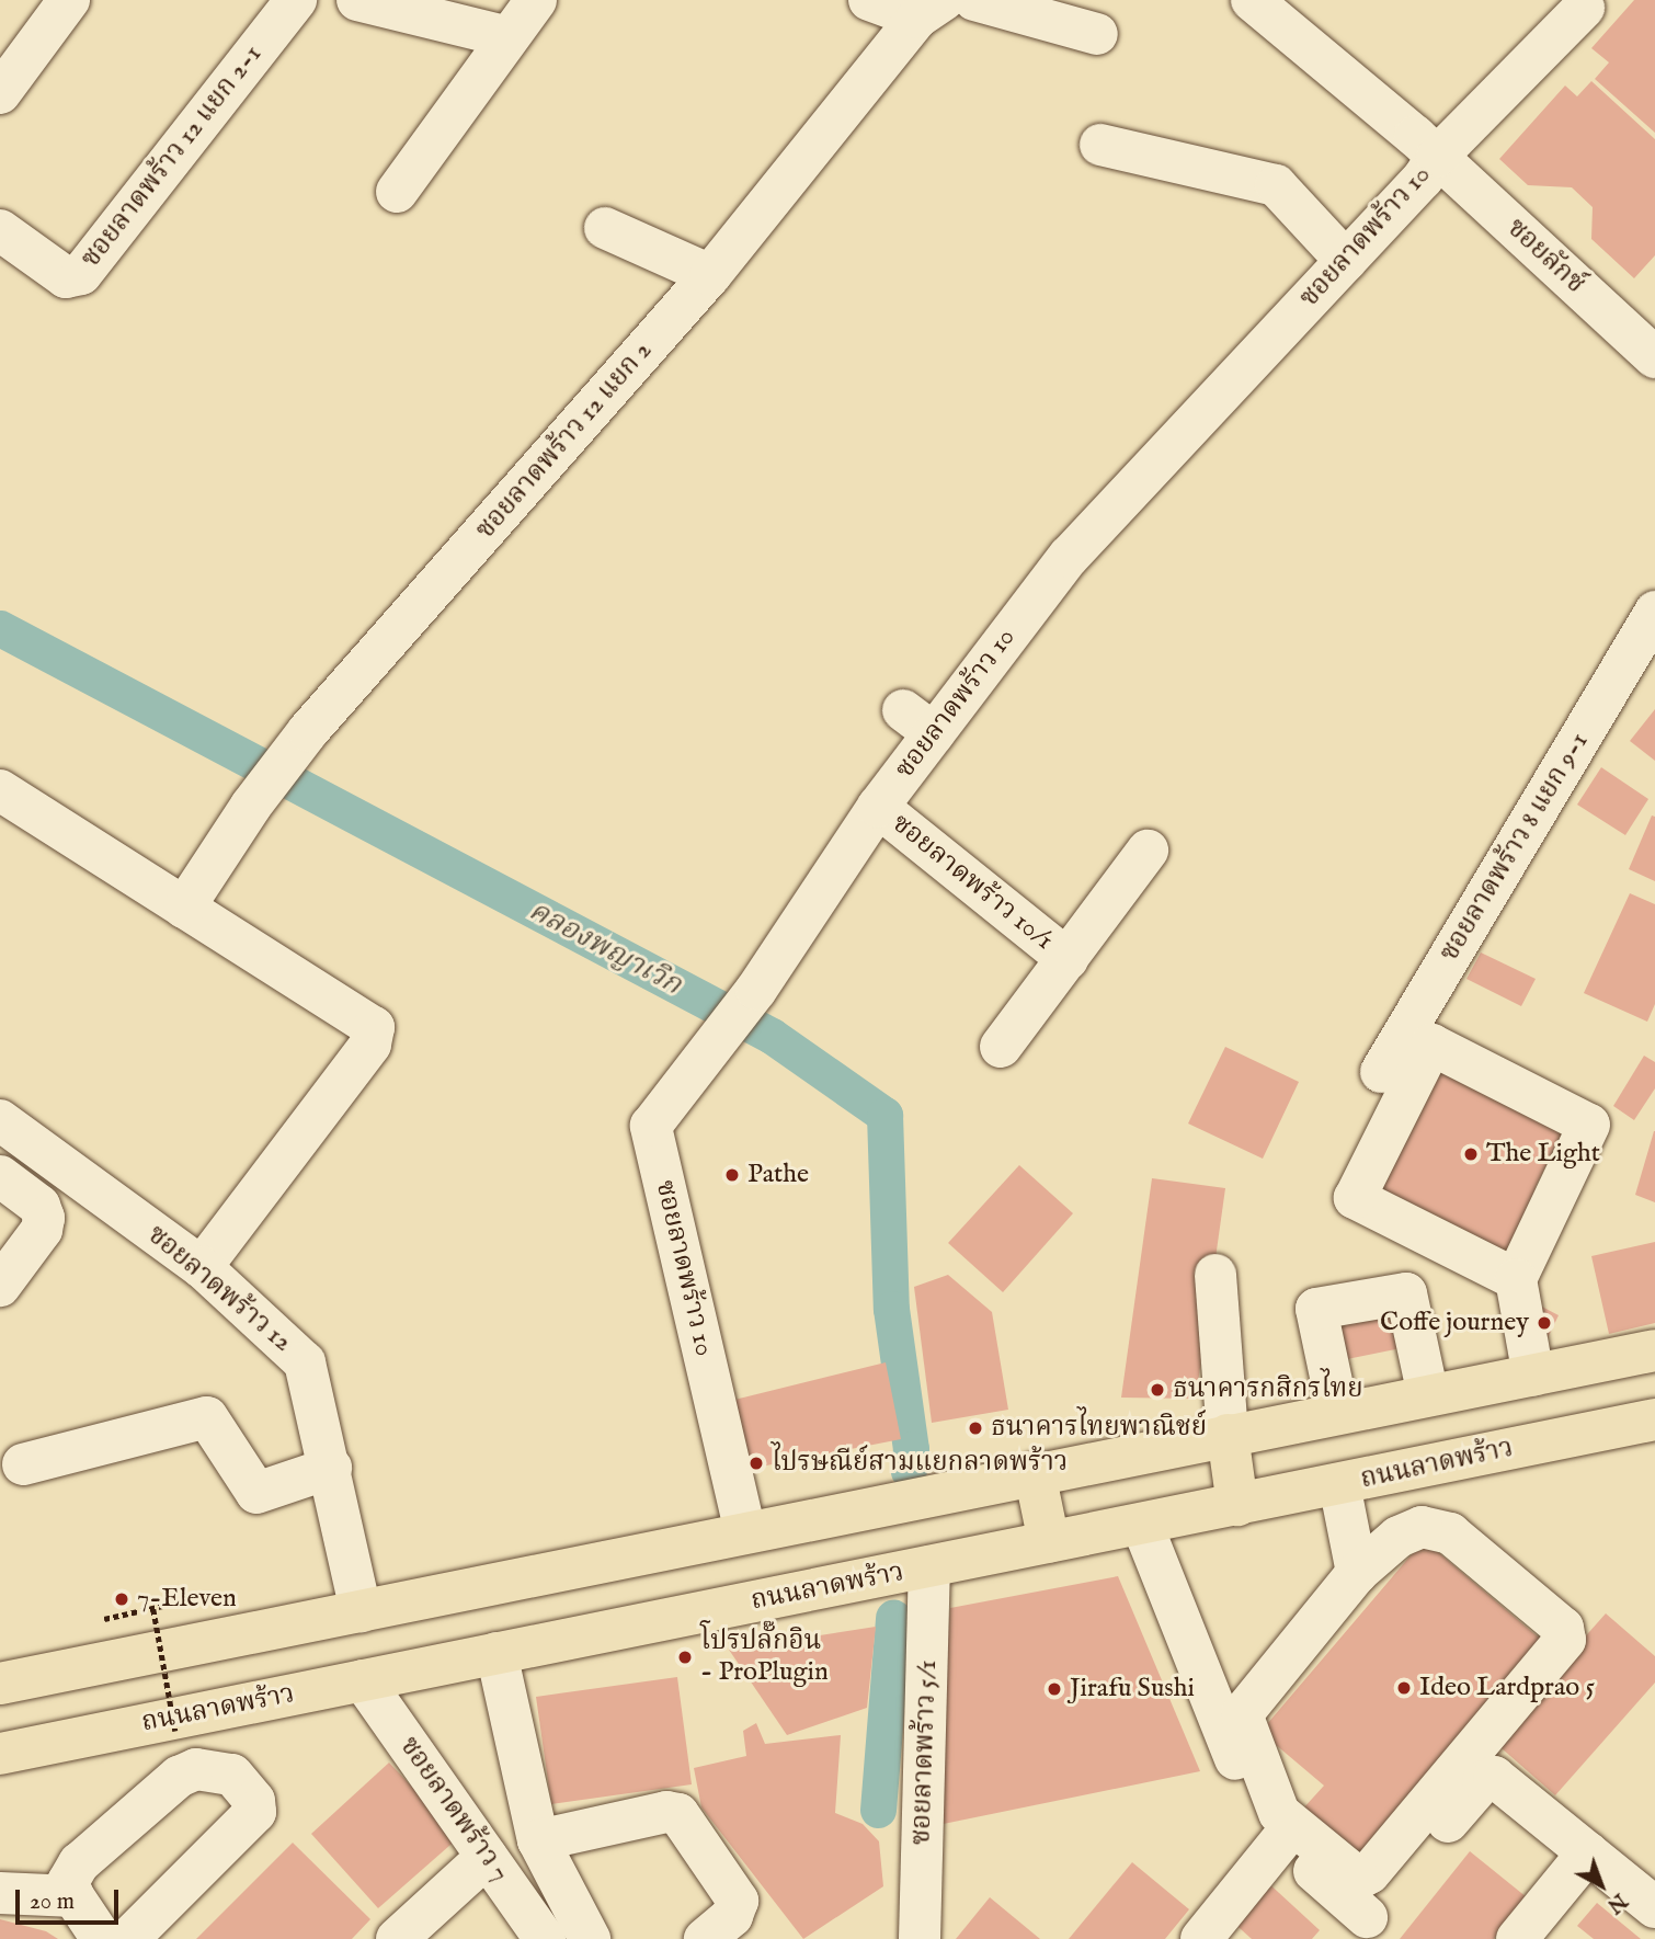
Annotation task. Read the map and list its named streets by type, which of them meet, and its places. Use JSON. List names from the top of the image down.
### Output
{
  "streets": {
    "main road": ["ถนนลาดพร้าว"],
    "street": [
      "ซอยลาดพร้าว 12 แยก 2-1",
      "ซอยลาดพร้าว 10",
      "ซอยลักซ์",
      "ซอยลาดพร้าว 12 แยก 2",
      "ซอยลาดพร้าว 8 แยก 9-1",
      "ซอยลาดพร้าว 10/1",
      "ซอยลาดพร้าว 12",
      "ซอยลาดพร้าว 5/1",
      "ซอยลาดพร้าว 7"
    ]
  },
  "crossings": [
    ["ซอยลาดพร้าว 10", "ซอยลักซ์"],
    ["ซอยลาดพร้าว 10", "ซอยลาดพร้าว 10/1"],
    ["ถนนลาดพร้าว", "ซอยลาดพร้าว 5/1"],
    ["ถนนลาดพร้าว", "ซอยลาดพร้าว 7"]
  ],
  "water": ["คลองพญาเวิก"],
  "places": [
    "The Light",
    "Pathe",
    "Coffe journey",
    "ธนาคารกสิกรไทย",
    "ธนาคารไทยพาณิชย์",
    "ไปรษณีย์สามแยกลาดพร้าว",
    "7-Eleven",
    "โปรปลั๊กอิน - ProPlugin",
    "Ideo Lardprao 5",
    "Jirafu Sushi"
  ],
  "scale_bar": "20 m",
  "north": "bottom right"
}
